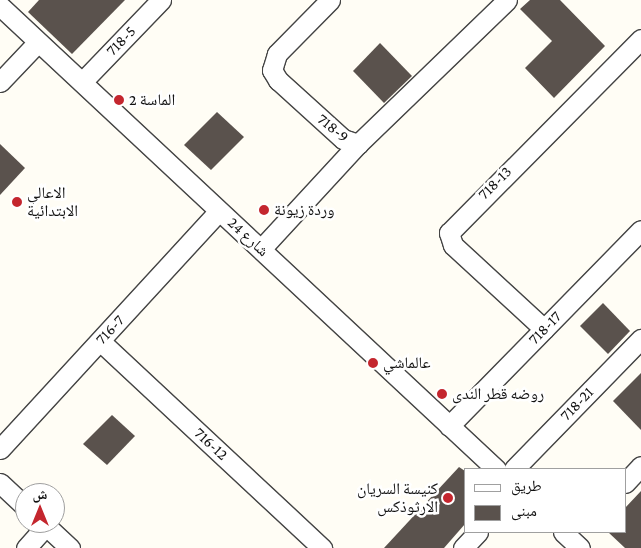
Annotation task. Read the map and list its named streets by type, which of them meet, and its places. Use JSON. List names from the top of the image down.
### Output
{
  "streets": {
    "street": [
      "718-5",
      "718-9",
      "718-13",
      "شارع 24",
      "718-17",
      "716-7",
      "718-21",
      "716-12"
    ]
  },
  "crossings": [
    ["718-5", "شارع 24"],
    ["718-13", "718-17"],
    ["شارع 24", "718-17"],
    ["شارع 24", "716-7"],
    ["716-7", "716-12"]
  ],
  "places": [
    "الماسة 2",
    "الاعالي الابتدائية",
    "وردة زيونة",
    "عالماشي",
    "روضه قطر الندى",
    "كنيسة السريان الارثوذكس"
  ],
  "legend": ["طريق", "مبنى"],
  "north": "top"
}
